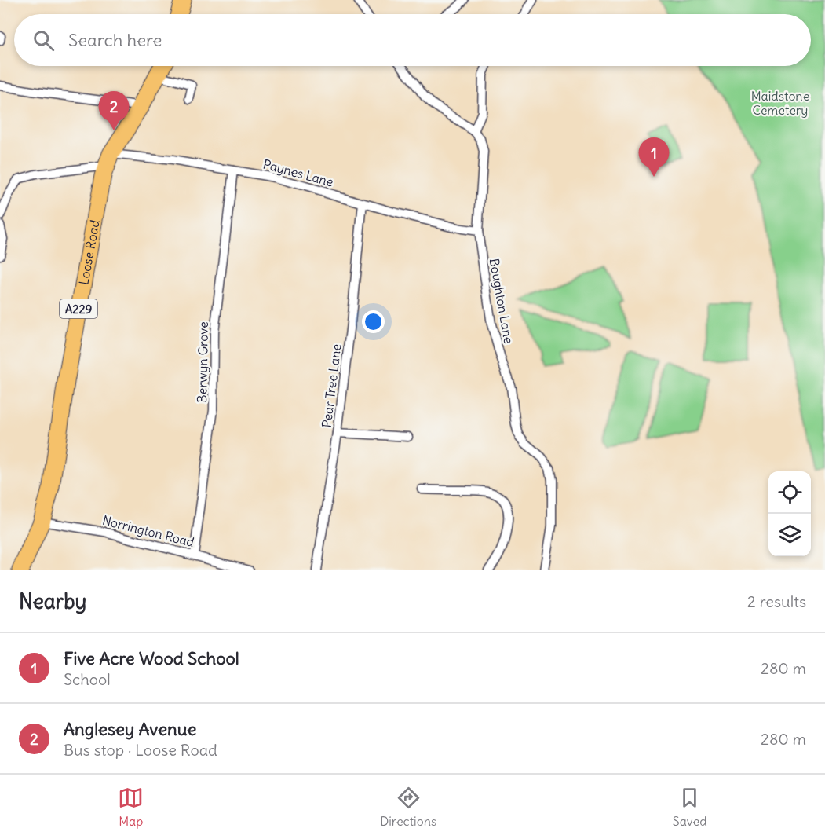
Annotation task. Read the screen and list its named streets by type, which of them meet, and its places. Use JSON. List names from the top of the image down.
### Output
{
  "streets": {
    "highway": ["Loose Road", "A229"],
    "street": [
      "Paynes Lane",
      "Boughton Lane",
      "Berwyn Grove",
      "Pear Tree Lane",
      "Norrington Road"
    ]
  },
  "crossings": [
    ["Paynes Lane", "Loose Road"],
    ["Paynes Lane", "Boughton Lane"],
    ["Paynes Lane", "Berwyn Grove"],
    ["Paynes Lane", "Pear Tree Lane"],
    ["Loose Road", "Norrington Road"],
    ["Berwyn Grove", "Norrington Road"]
  ],
  "parks": ["Maidstone Cemetery"],
  "page": {
    "search": "Search here",
    "pins": ["2", "1"],
    "heading": ["Nearby", "2 results"],
    "list": [
      {
        "mark": "1",
        "name": "Five Acre Wood School",
        "note": "School",
        "value": "280 m"
      },
      {
        "mark": "2",
        "name": "Anglesey Avenue",
        "note": "Bus stop · Loose Road",
        "value": "280 m"
      }
    ],
    "nav": ["Map", "Directions", "Saved"]
  }
}
